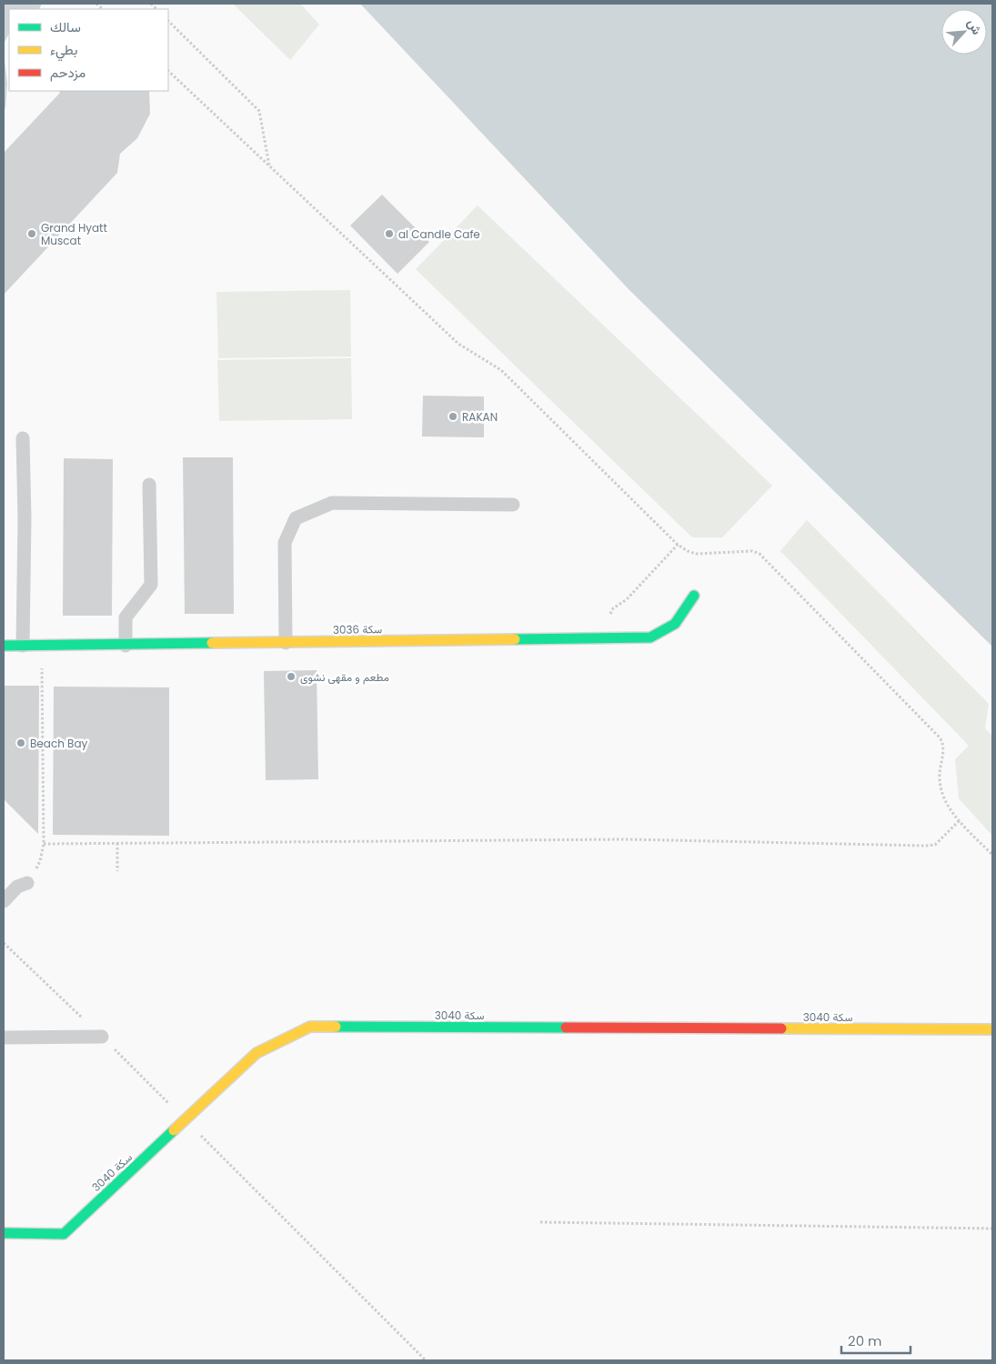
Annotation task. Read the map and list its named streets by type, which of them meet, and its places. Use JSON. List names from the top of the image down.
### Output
{
  "streets": {
    "street": ["سكة 3036", "سكة 3040"]
  },
  "places": [
    "Grand Hyatt Muscat",
    "al Candle Cafe",
    "RAKAN",
    "مطعم و مقهى نشوى",
    "Beach Bay"
  ],
  "legend": ["سالك", "بطيء", "مزدحم"],
  "scale_bar": "20 m",
  "north": "top right"
}
